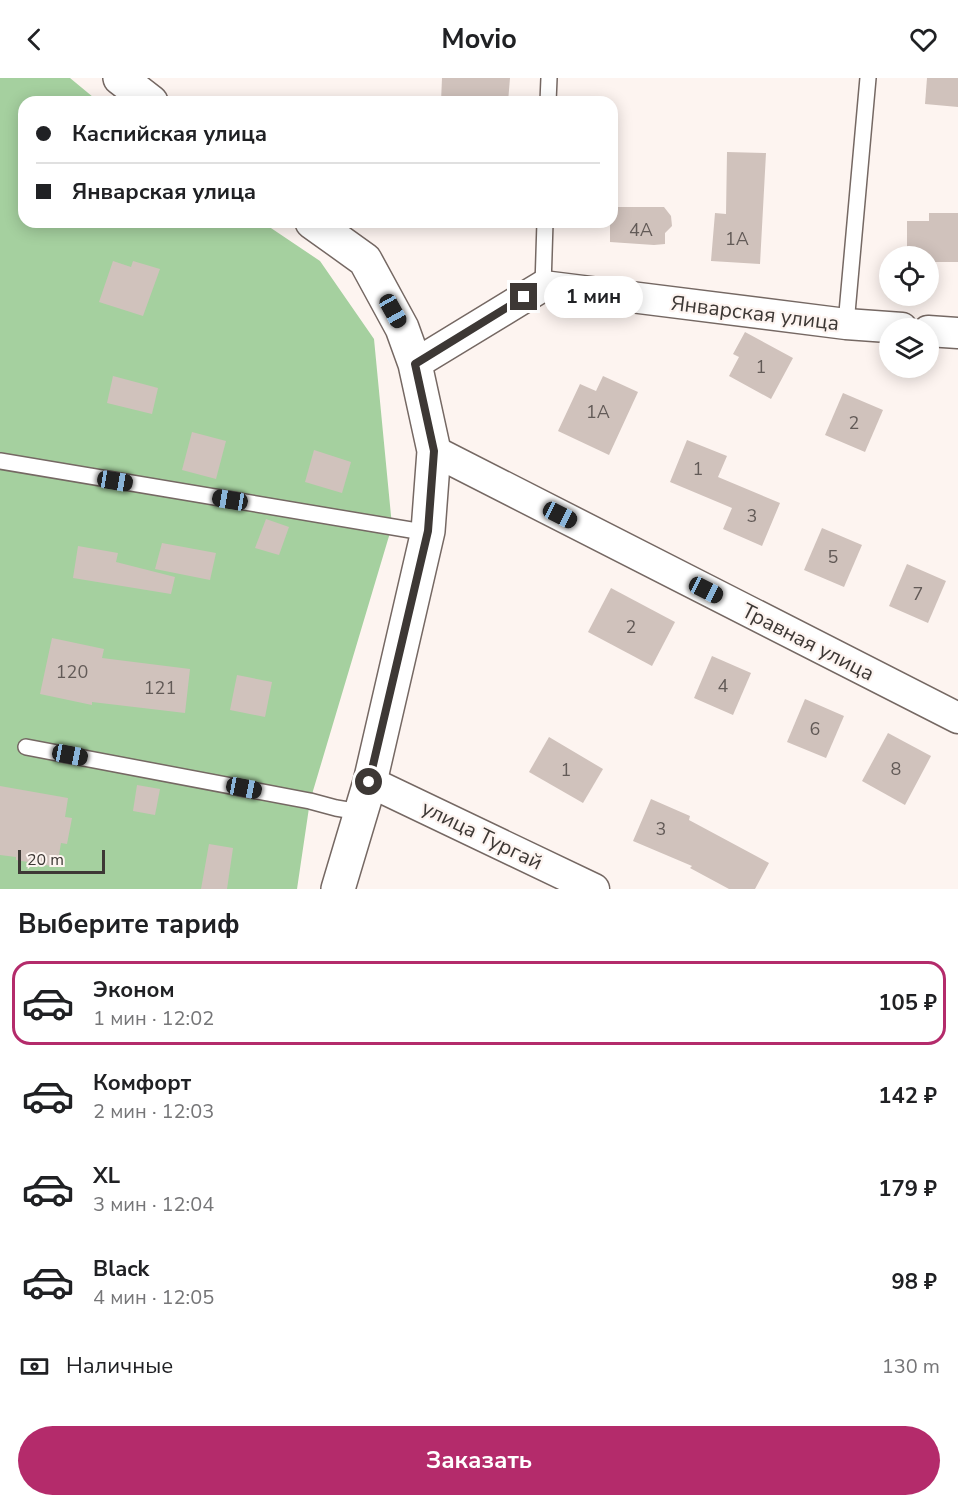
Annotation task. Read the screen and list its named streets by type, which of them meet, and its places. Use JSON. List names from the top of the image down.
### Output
{
  "streets": {
    "street": ["Январская улица", "Травная улица", "улица Тургай"]
  },
  "house_numbers": [
    "4А",
    "1А",
    "1",
    "1А",
    "2",
    "1",
    "3",
    "5",
    "7",
    "2",
    "120",
    "4",
    "121",
    "6",
    "8",
    "1",
    "3"
  ],
  "scale_bar": "20 m",
  "page": {
    "header": "Movio",
    "banner": ["Каспийская улица", "Январская улица"],
    "bubble": "1 мин",
    "scale": "20 m",
    "heading": "Выберите тариф",
    "list": [
      {
        "name": "Эконом",
        "note": "1 мин · 12:02",
        "value": "105 ₽"
      },
      {
        "name": "Комфорт",
        "note": "2 мин · 12:03",
        "value": "142 ₽"
      },
      {
        "name": "XL",
        "note": "3 мин · 12:04",
        "value": "179 ₽"
      },
      {
        "name": "Black",
        "note": "4 мин · 12:05",
        "value": "98 ₽"
      }
    ],
    "pay": ["Наличные", "130 m"],
    "buttons": "Заказать"
  }
}
